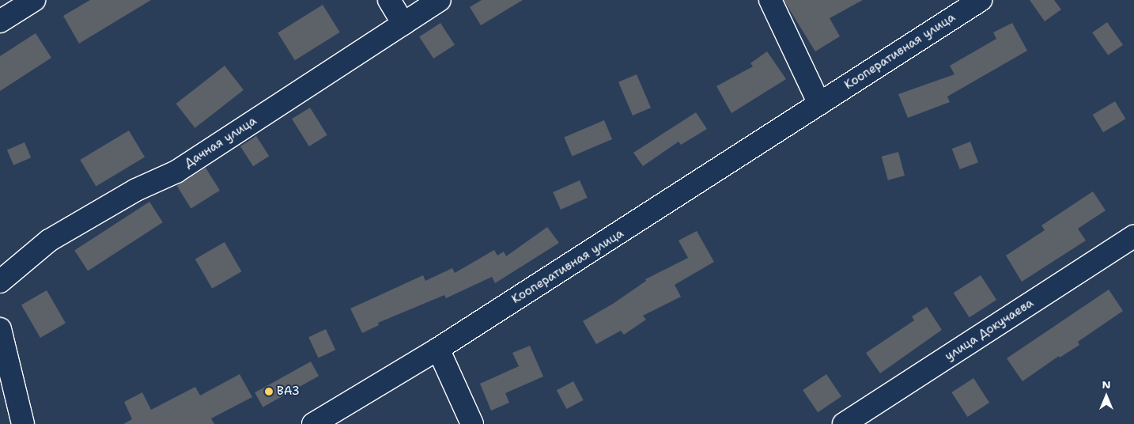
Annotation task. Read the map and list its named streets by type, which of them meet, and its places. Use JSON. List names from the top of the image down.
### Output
{
  "streets": {
    "street": ["Кооперативная улица", "Дачная улица", "улица Докучаева"]
  },
  "places": ["ВАЗ"],
  "north": "top"
}
